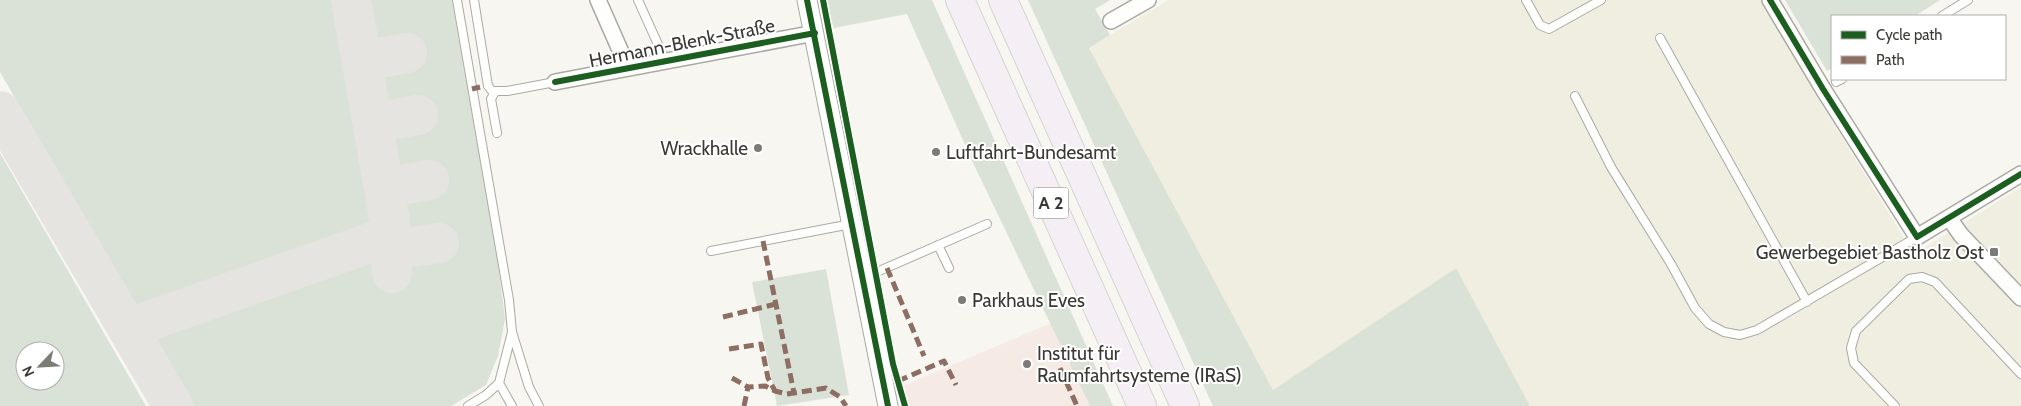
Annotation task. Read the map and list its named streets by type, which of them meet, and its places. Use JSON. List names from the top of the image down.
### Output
{
  "streets": {
    "highway": ["A 2"],
    "street": ["Hermann-Blenk-Straße"]
  },
  "places": {
    "other": [
      "Wrackhalle",
      "Luftfahrt-Bundesamt",
      "Parkhaus Eves",
      "Institut für Raumfahrtsysteme (IRaS)"
    ],
    "transit": ["Gewerbegebiet Bastholz Ost"]
  },
  "legend": ["Cycle path", "Path"],
  "north": "bottom left"
}
